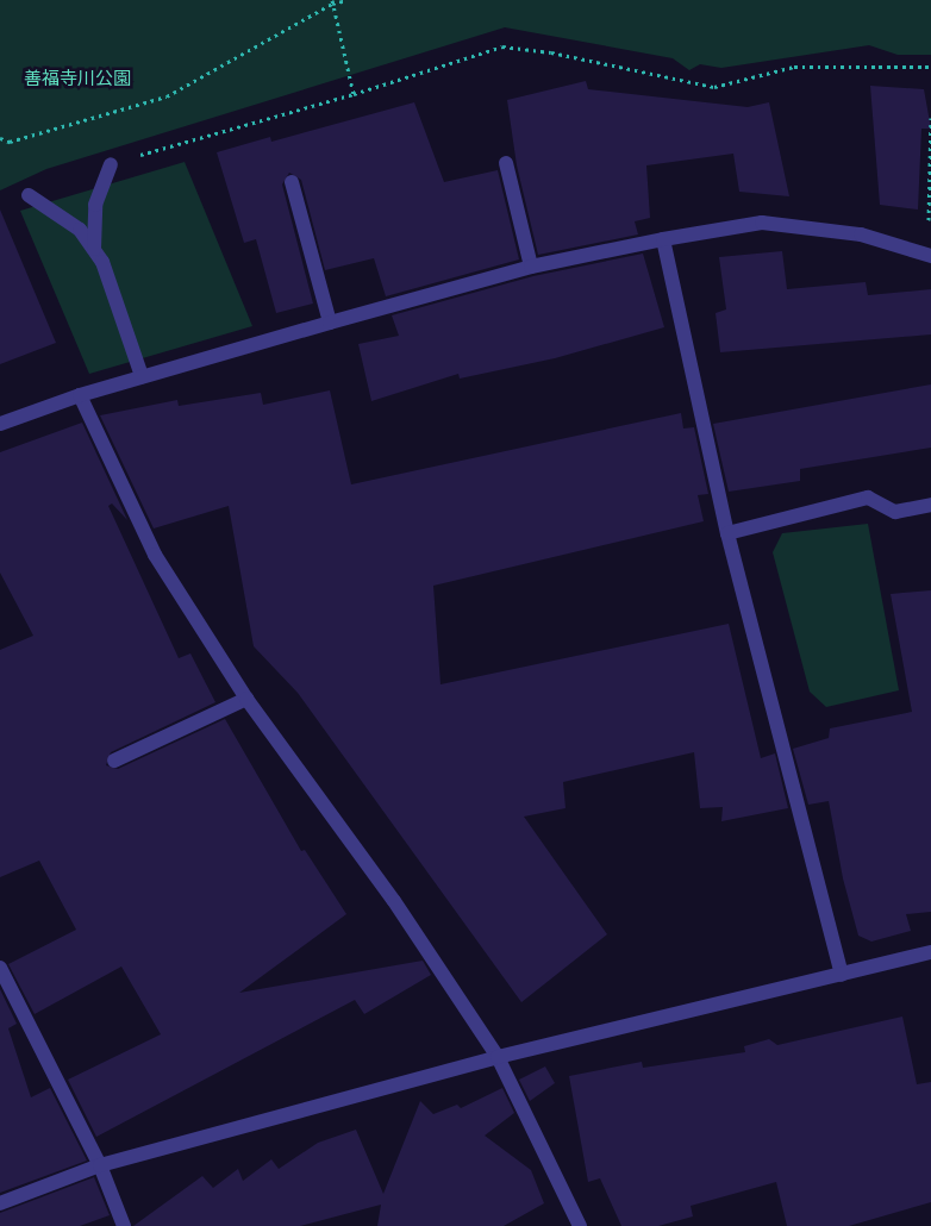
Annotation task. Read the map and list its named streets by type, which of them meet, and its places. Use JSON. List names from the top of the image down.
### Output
{
  "parks": ["善福寺川公園"]
}
